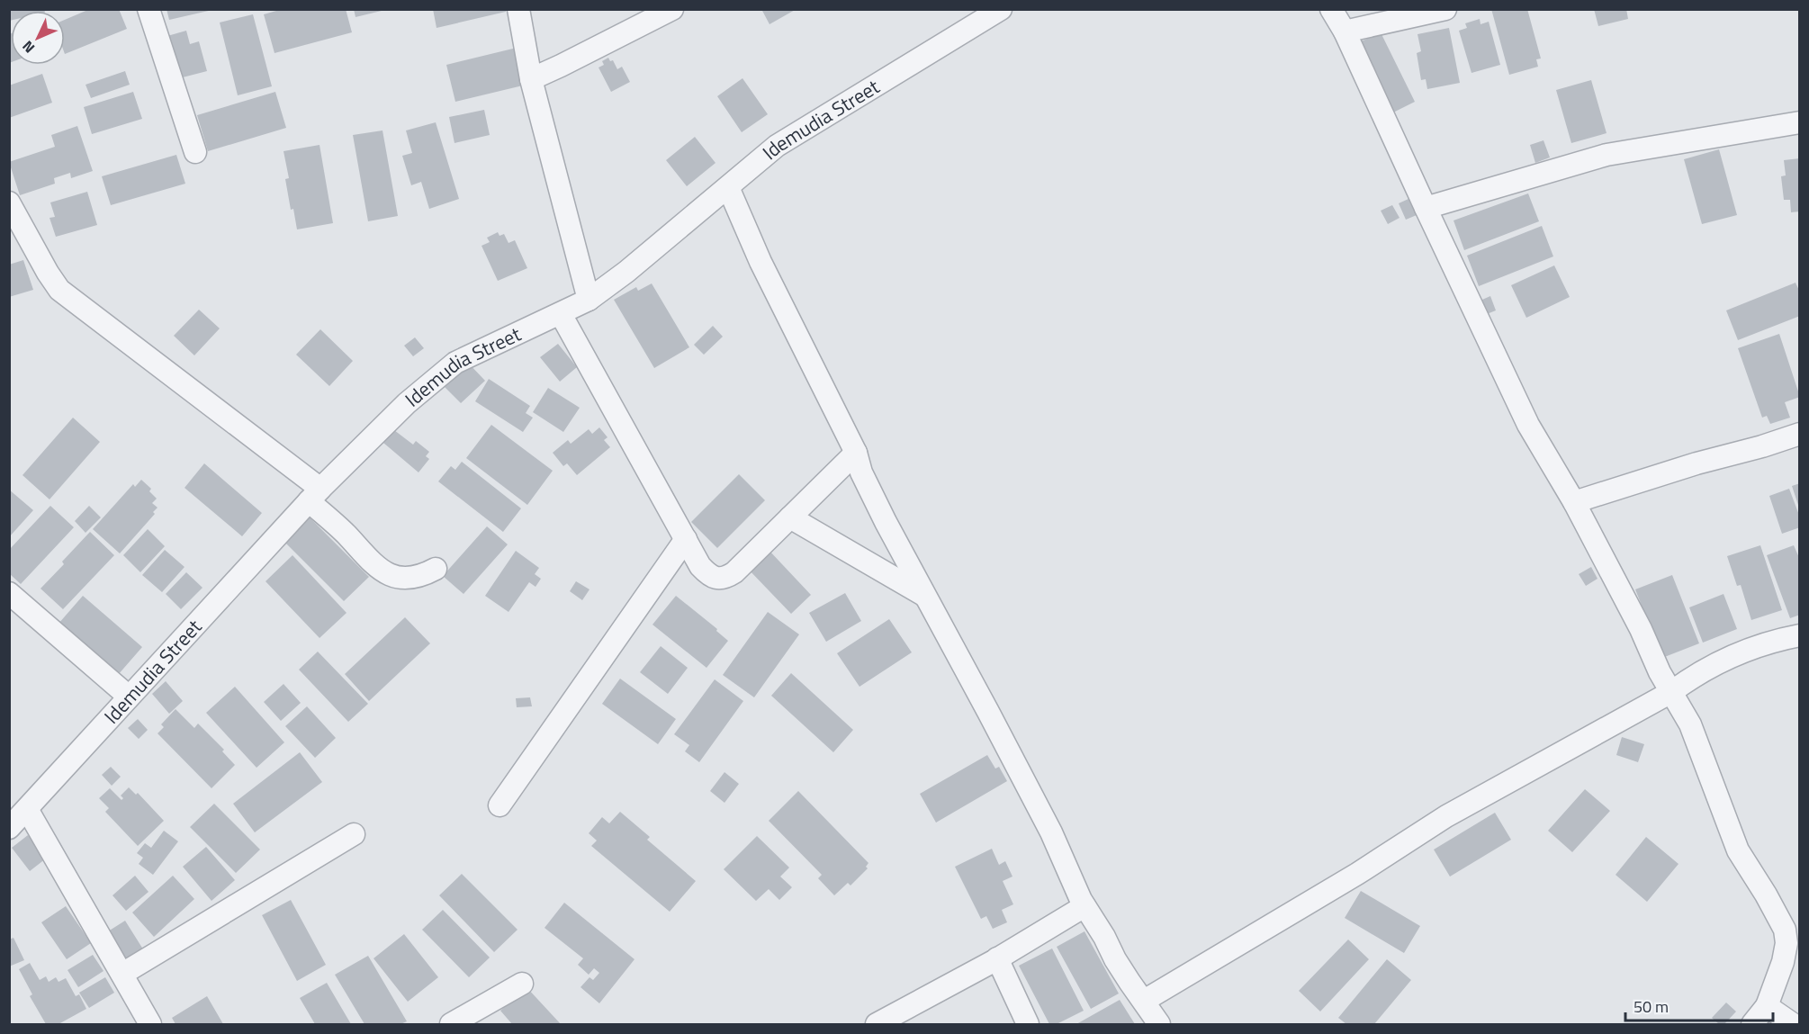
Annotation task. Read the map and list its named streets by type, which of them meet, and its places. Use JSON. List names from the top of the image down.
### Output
{
  "streets": {
    "street": ["Idemudia Street"]
  },
  "scale_bar": "50 m",
  "north": "bottom left"
}
